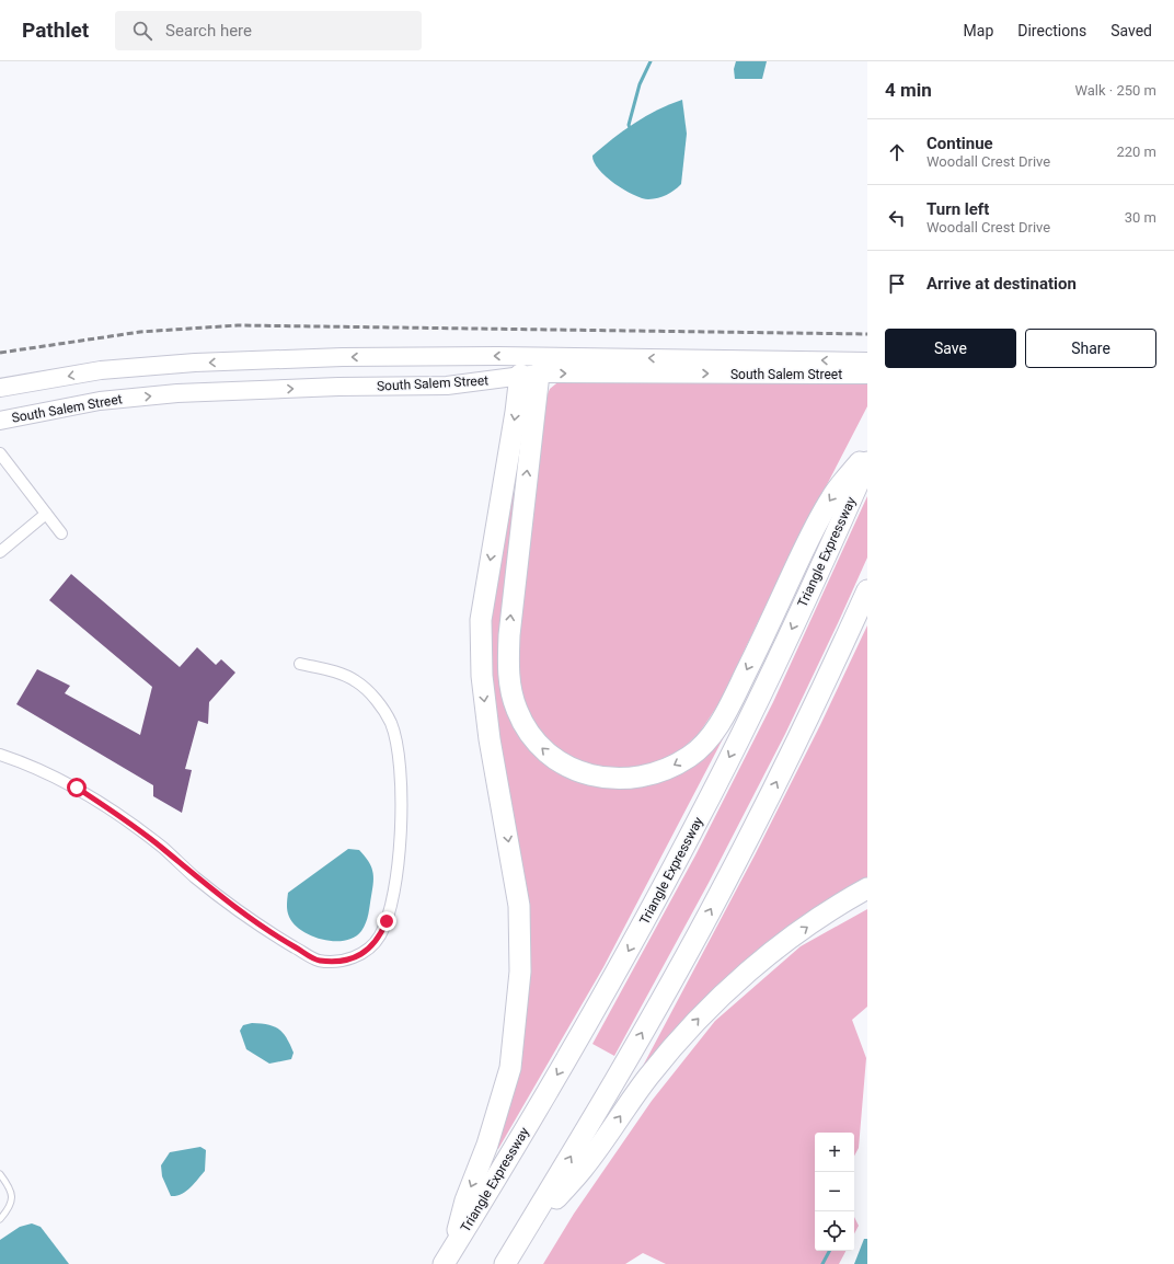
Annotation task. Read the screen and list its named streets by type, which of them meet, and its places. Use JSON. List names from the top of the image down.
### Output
{
  "streets": {
    "highway": ["Triangle Expressway"],
    "main road": ["South Salem Street"]
  },
  "page": {
    "header": "Pathlet",
    "search": "Search here",
    "nav": ["Map", "Directions", "Saved"],
    "heading": ["4 min", "Walk · 250 m"],
    "list": [
      ["Continue", "Woodall Crest Drive", "220 m"],
      ["Turn left", "Woodall Crest Drive", "30 m"],
      "Arrive at destination"
    ],
    "buttons": ["Save", "Share"],
    "map_buttons": ["+", "−"]
  }
}
